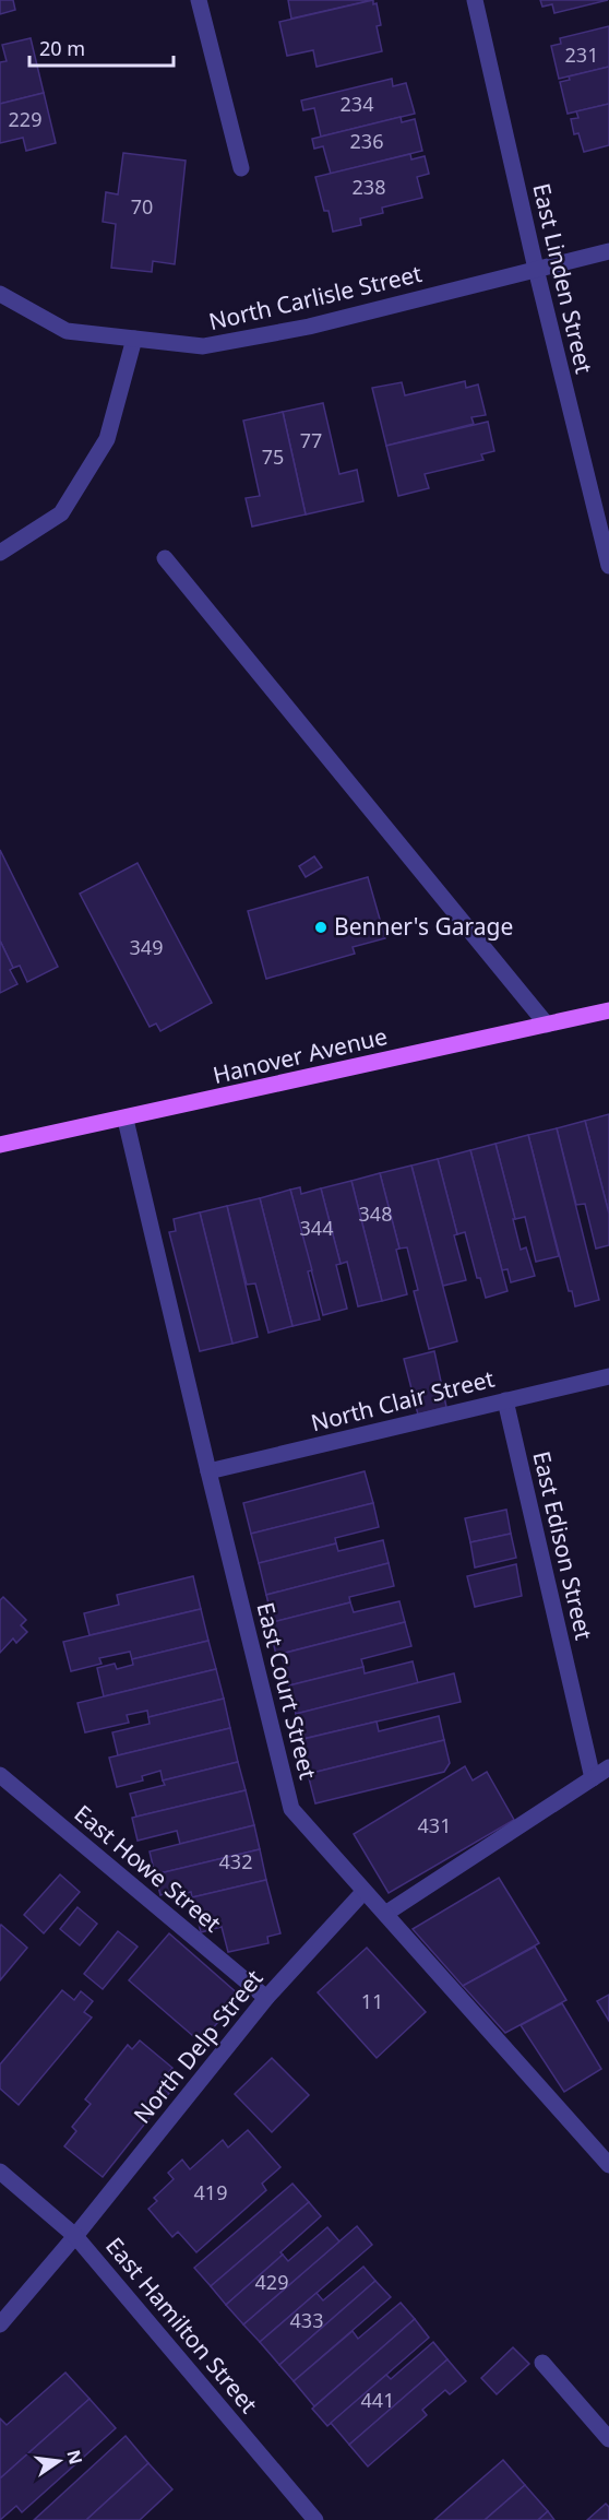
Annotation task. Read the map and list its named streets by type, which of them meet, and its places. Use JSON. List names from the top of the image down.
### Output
{
  "streets": {
    "main road": ["Hanover Avenue"],
    "street": [
      "East Linden Street",
      "North Carlisle Street",
      "North Clair Street",
      "East Edison Street",
      "East Court Street",
      "East Howe Street",
      "North Delp Street",
      "East Hamilton Street"
    ]
  },
  "crossings": [
    ["East Linden Street", "North Carlisle Street"],
    ["Hanover Avenue", "East Court Street"],
    ["North Clair Street", "East Edison Street"],
    ["North Clair Street", "East Court Street"],
    ["East Court Street", "North Delp Street"],
    ["East Howe Street", "North Delp Street"],
    ["North Delp Street", "East Hamilton Street"]
  ],
  "places": ["Benner's Garage"],
  "house_numbers": [
    "231",
    "234",
    "229",
    "236",
    "238",
    "70",
    "77",
    "75",
    "349",
    "348",
    "344",
    "431",
    "432",
    "11",
    "419",
    "429",
    "433",
    "441"
  ],
  "scale_bar": "20 m",
  "north": "right"
}
